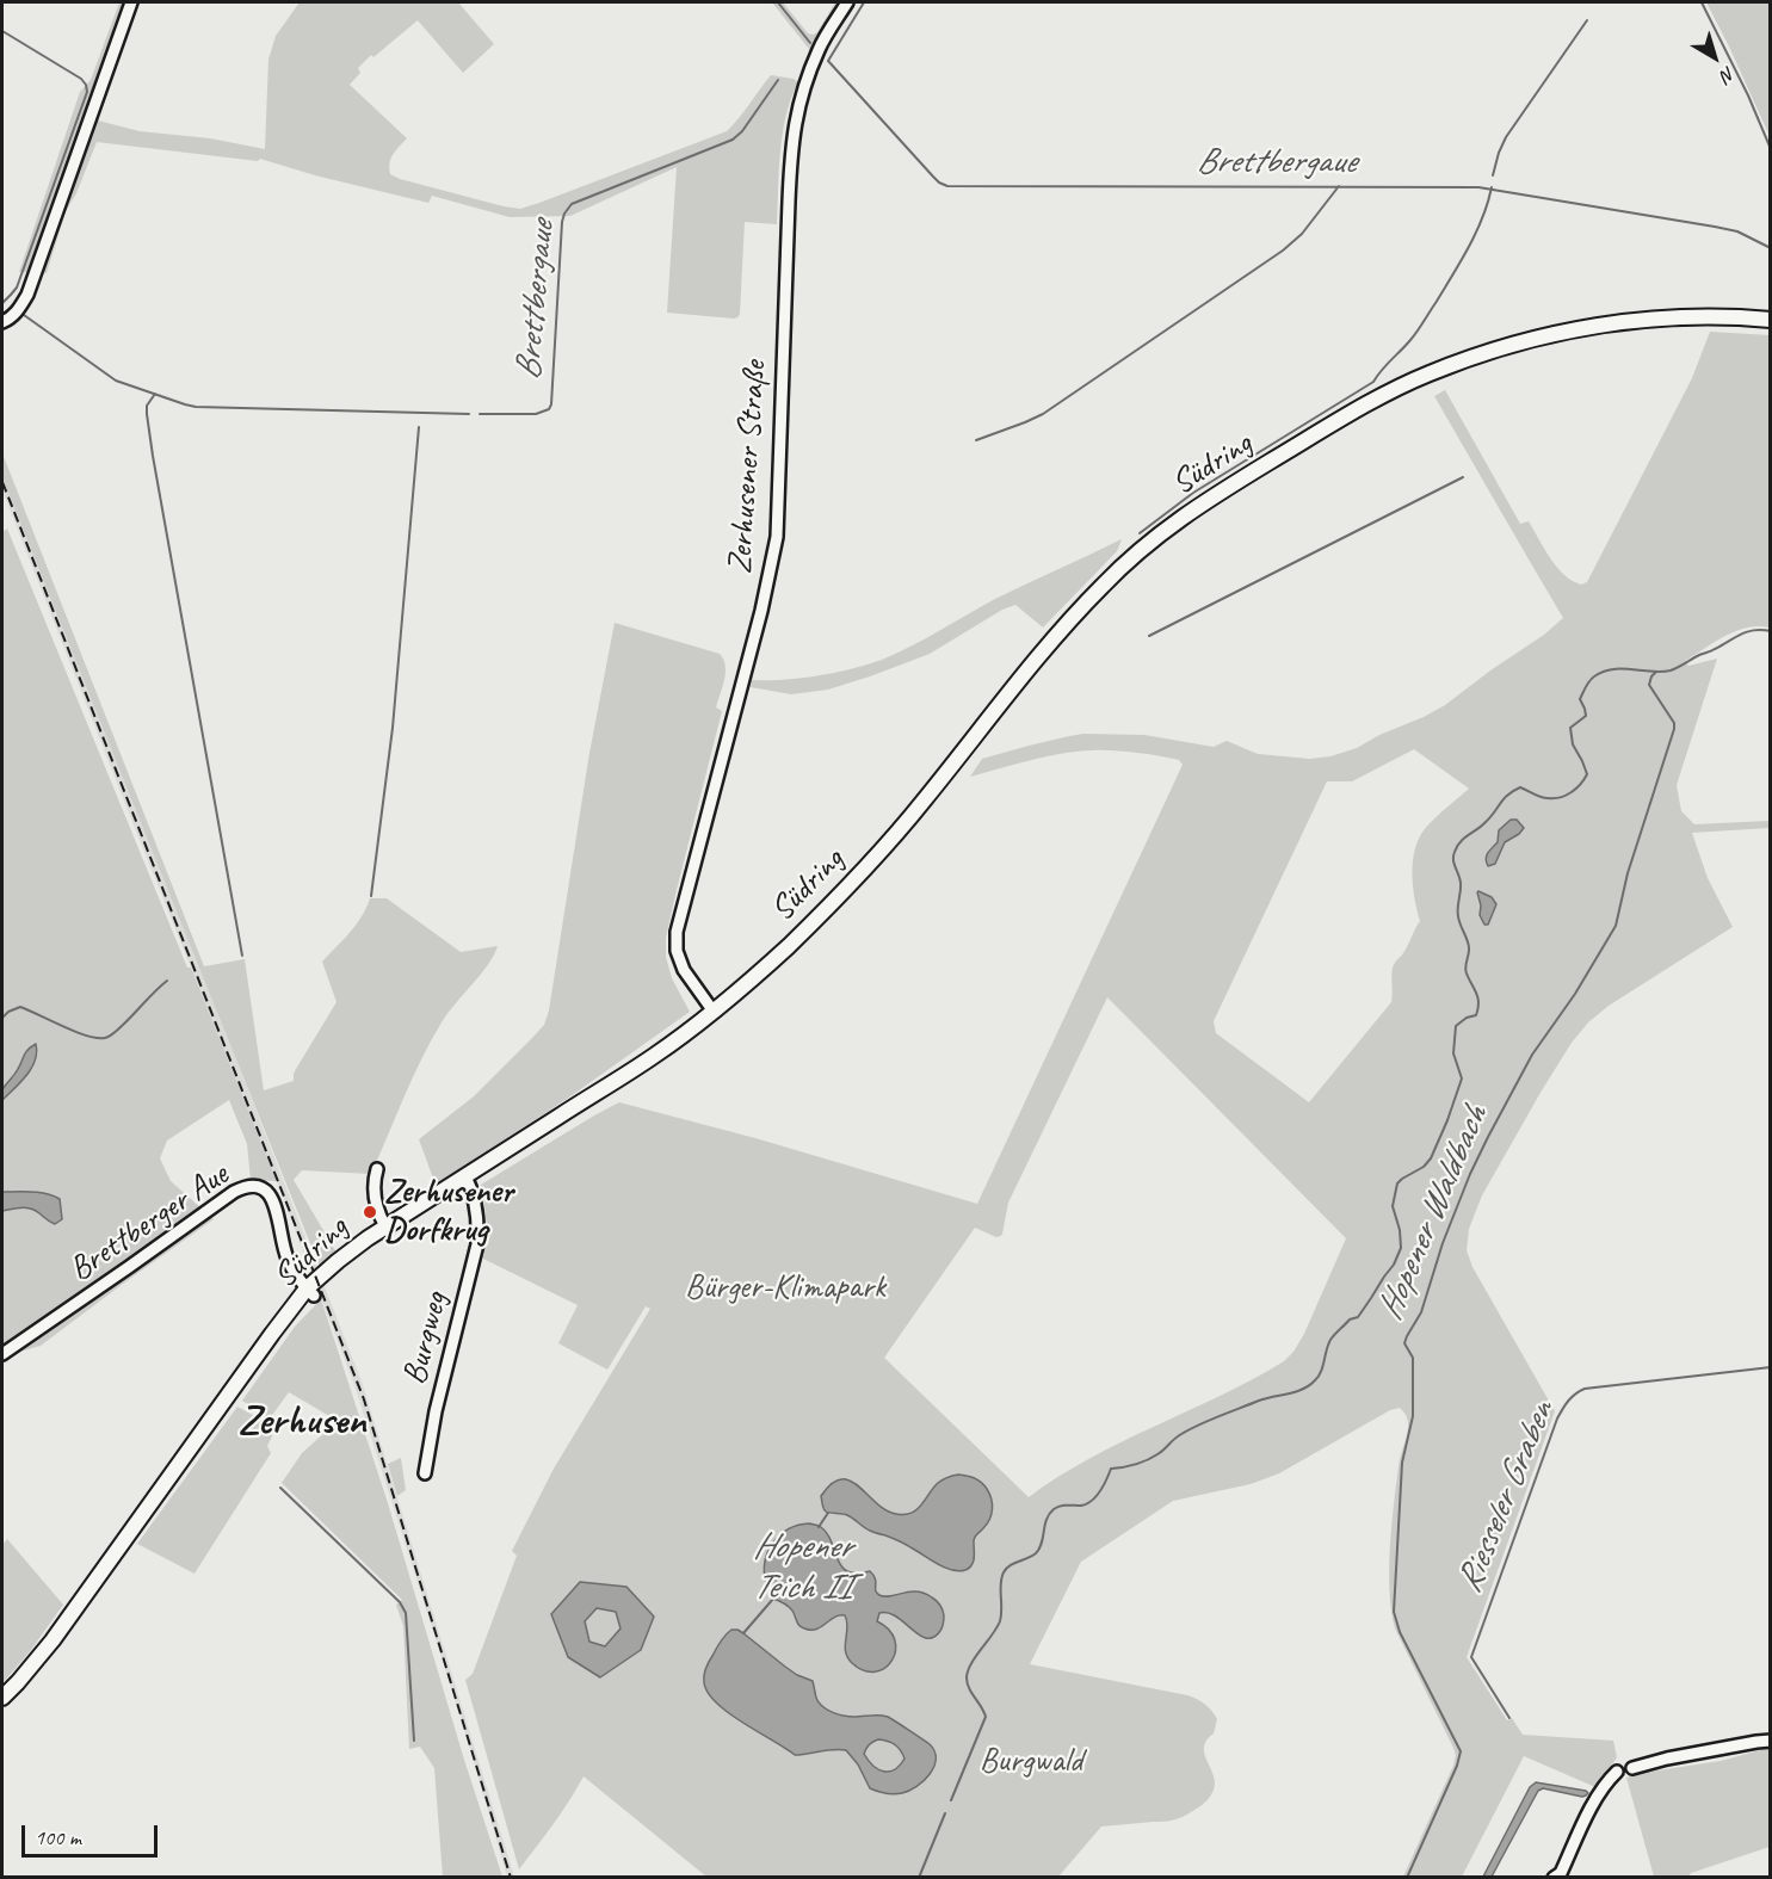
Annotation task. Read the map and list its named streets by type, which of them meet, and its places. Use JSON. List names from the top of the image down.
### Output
{
  "streets": {
    "main road": ["Südring"],
    "street": ["Zerhusener Straße", "Brettberger Aue", "Burgweg"]
  },
  "crossings": [
    ["Südring", "Zerhusener Straße"],
    ["Südring", "Brettberger Aue"],
    ["Südring", "Burgweg"]
  ],
  "districts": ["Zerhusen"],
  "water": [
    "Brettbergaue",
    "Hopener Waldbach",
    "Riesseler Graben",
    "Hopener Teich II"
  ],
  "parks": ["Bürger-Klimapark", "Burgwald"],
  "places": ["Zerhusener Dorfkrug"],
  "scale_bar": "100 m",
  "north": "bottom right"
}
